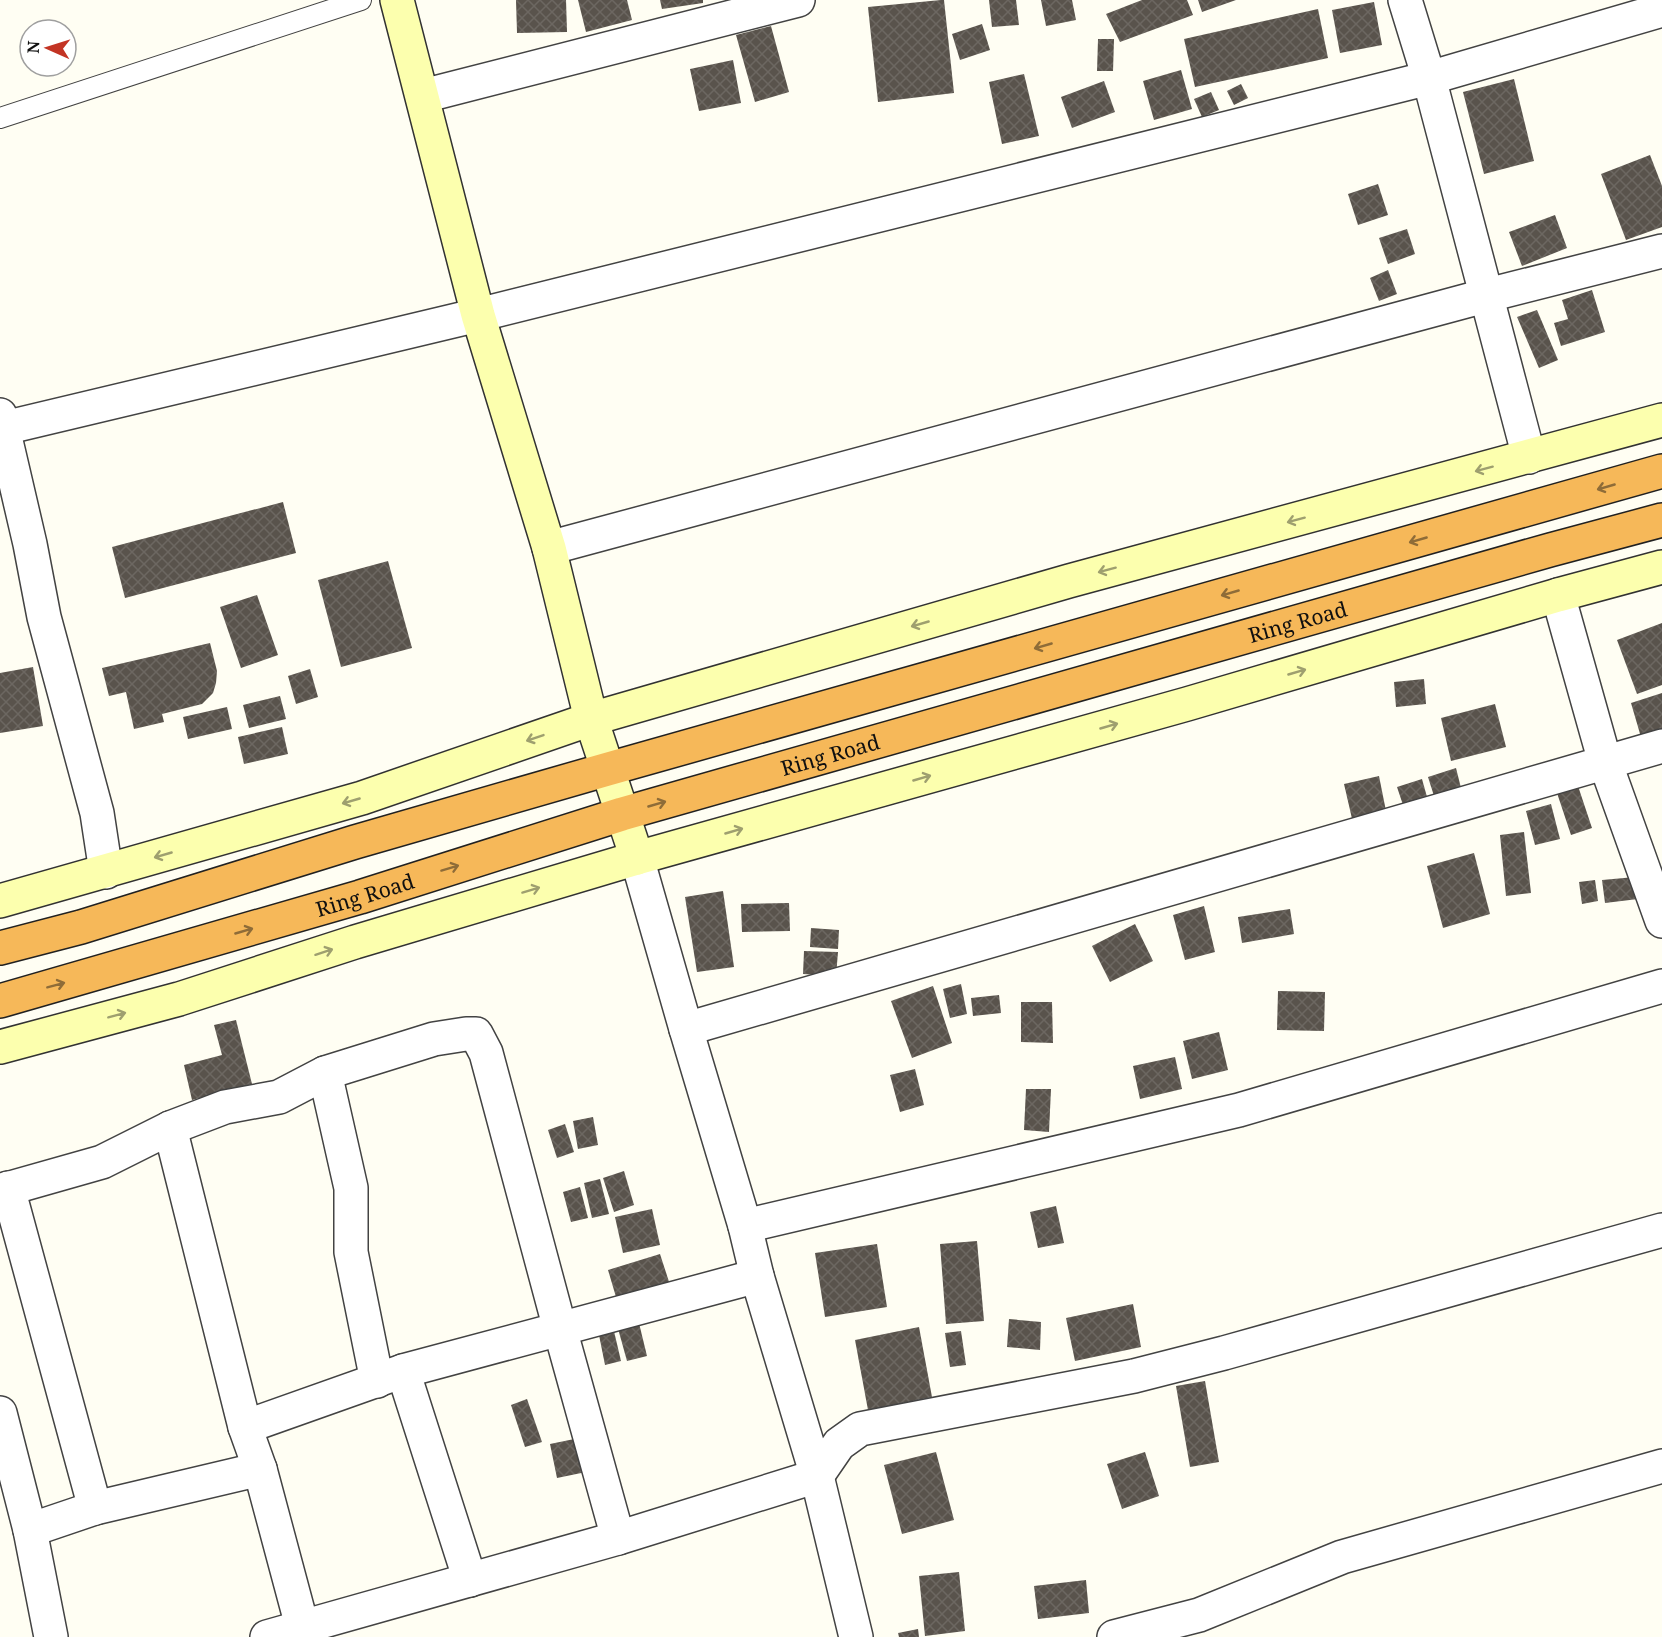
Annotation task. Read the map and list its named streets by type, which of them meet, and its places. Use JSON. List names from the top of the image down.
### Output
{
  "streets": {
    "highway": ["Ring Road"]
  },
  "north": "left"
}
